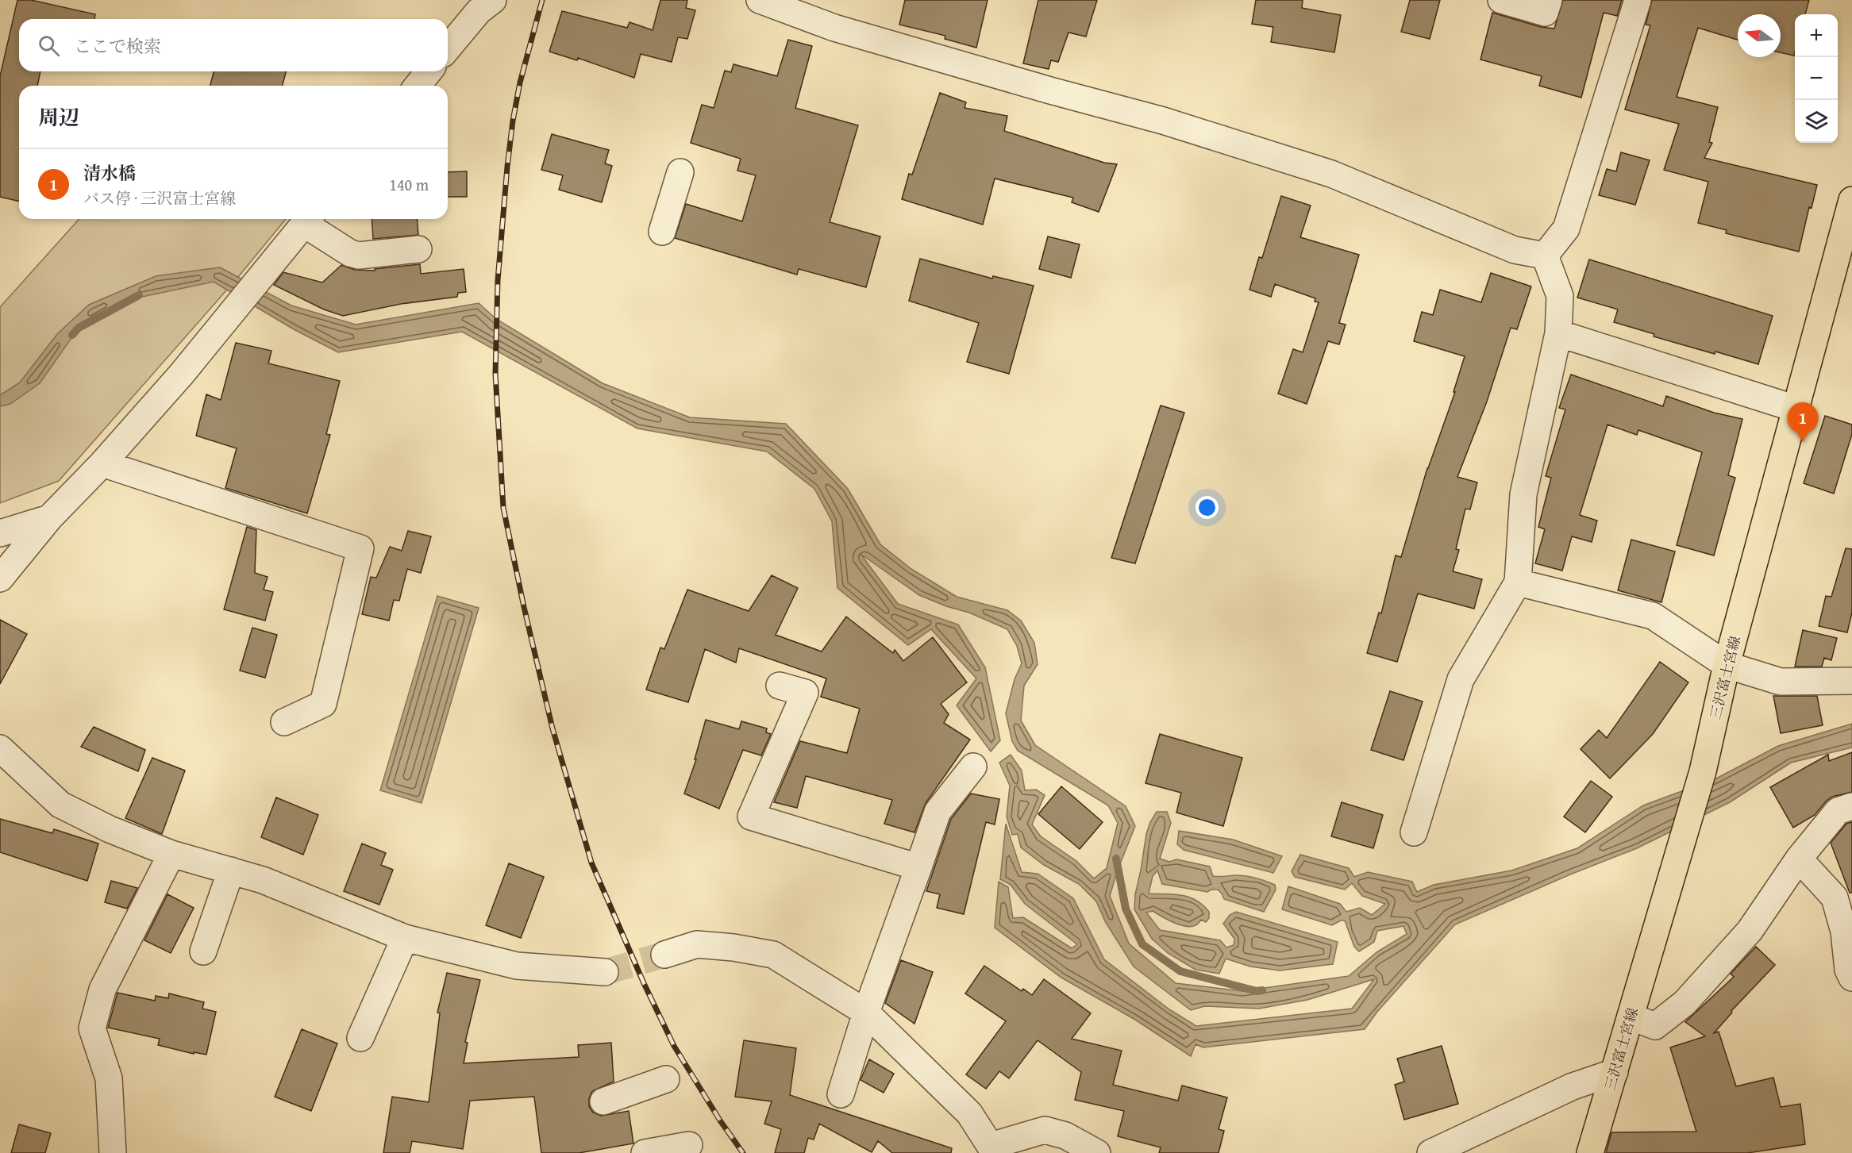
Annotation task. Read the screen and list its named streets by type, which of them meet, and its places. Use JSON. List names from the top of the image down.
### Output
{
  "streets": {
    "main road": ["三沢富士宮線"]
  },
  "north": "left",
  "page": {
    "map_buttons": ["+", "−"],
    "search": "ここで検索",
    "heading": "周辺",
    "list": [
      {
        "mark": "1",
        "name": "清水橋",
        "note": "バス停 · 三沢富士宮線",
        "value": "140 m"
      }
    ],
    "pins": "1"
  }
}
